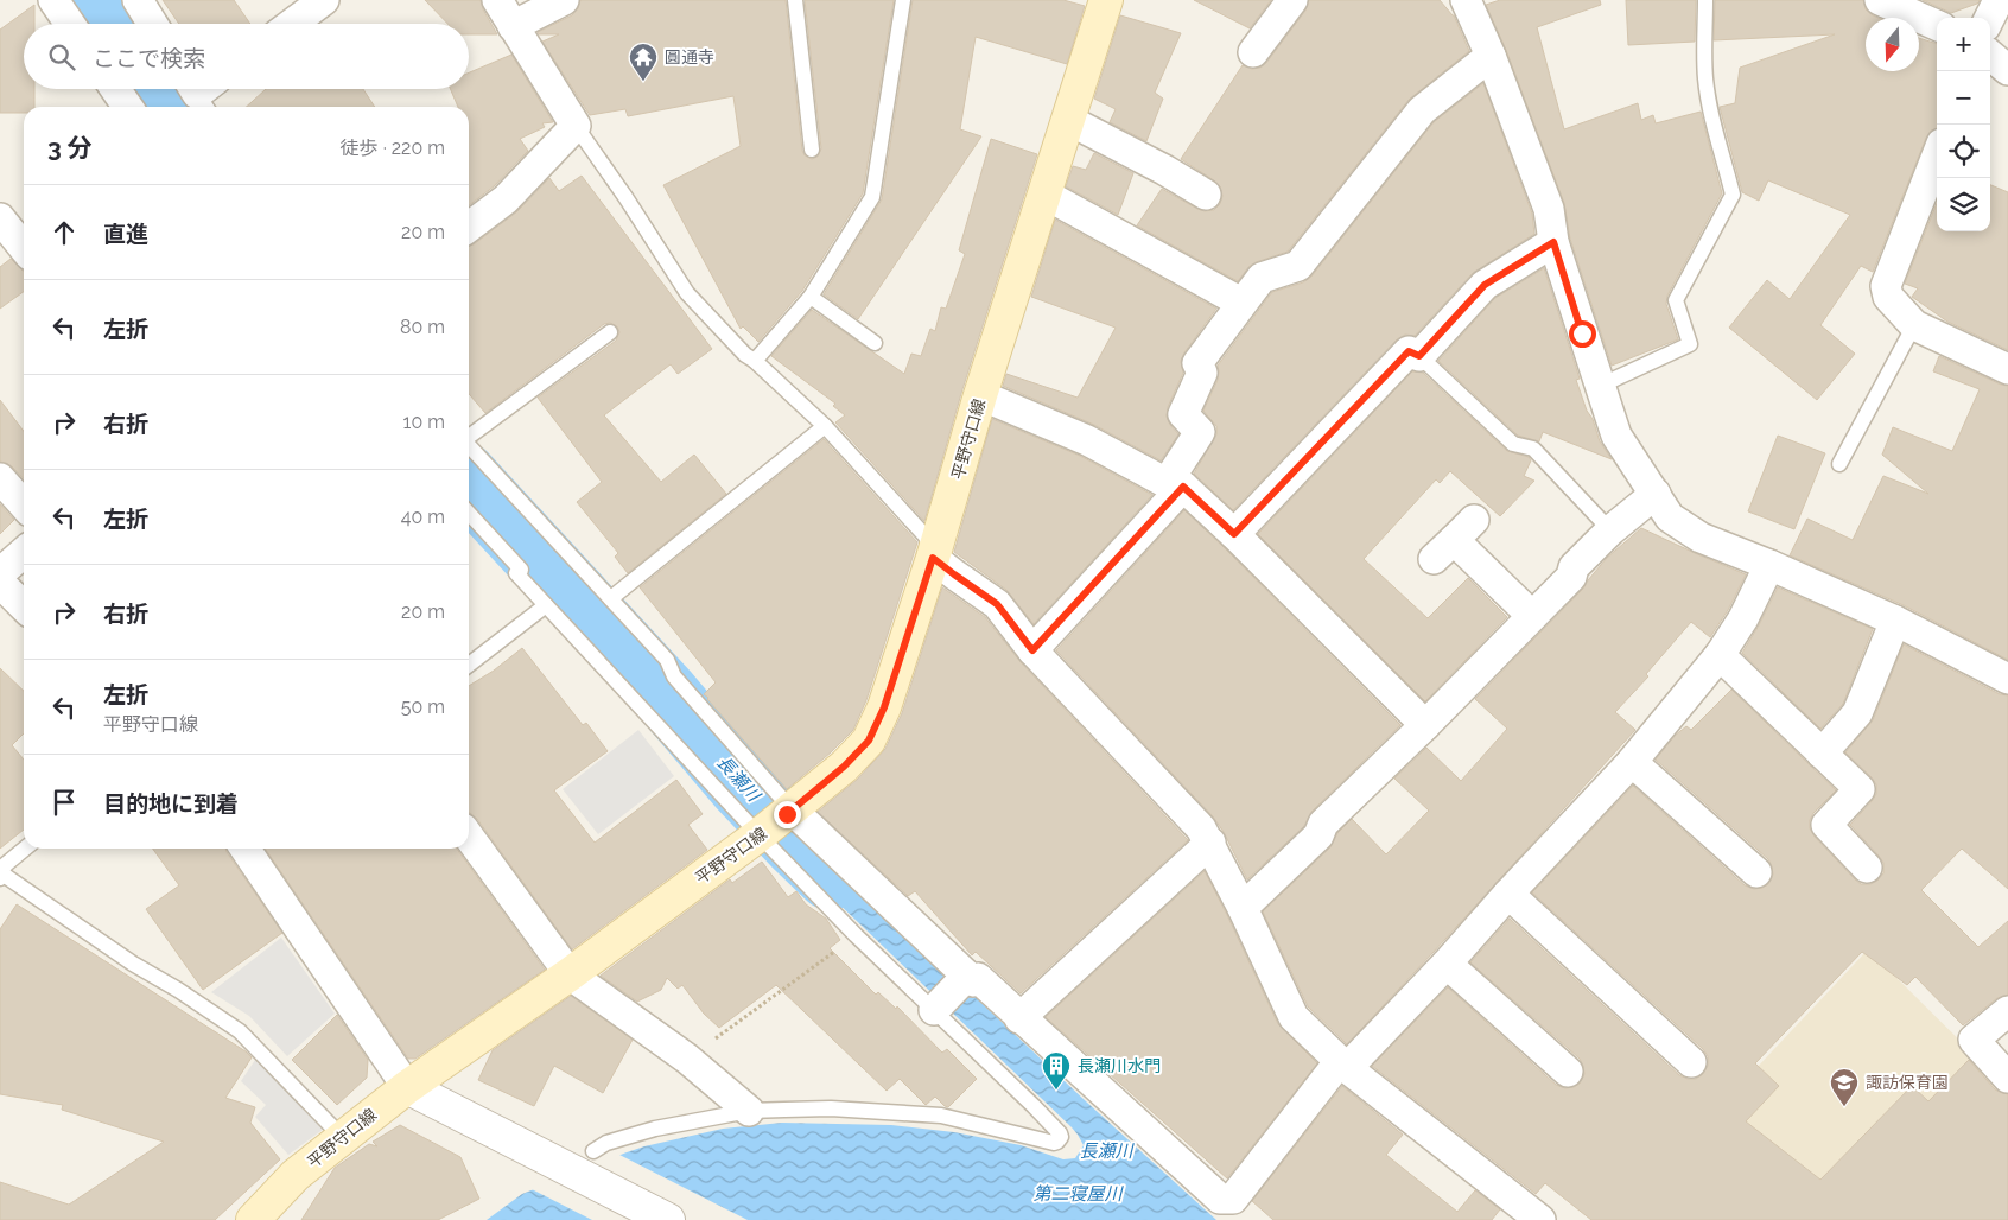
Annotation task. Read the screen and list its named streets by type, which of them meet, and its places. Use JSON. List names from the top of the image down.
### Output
{
  "streets": {
    "main road": ["平野守口線"]
  },
  "water": ["長瀬川", "第二寝屋川"],
  "places": {
    "temple": ["圓通寺"],
    "building": ["長瀬川水門"],
    "school or university": ["諏訪保育園"]
  },
  "north": "bottom",
  "page": {
    "map_buttons": ["+", "−"],
    "search": "ここで検索",
    "heading": ["3 分", "徒歩 · 220 m"],
    "list": [
      ["直進", "20 m"],
      ["左折", "80 m"],
      ["右折", "10 m"],
      ["左折", "40 m"],
      ["右折", "20 m"],
      ["左折", "平野守口線", "50 m"],
      "目的地に到着"
    ]
  }
}
